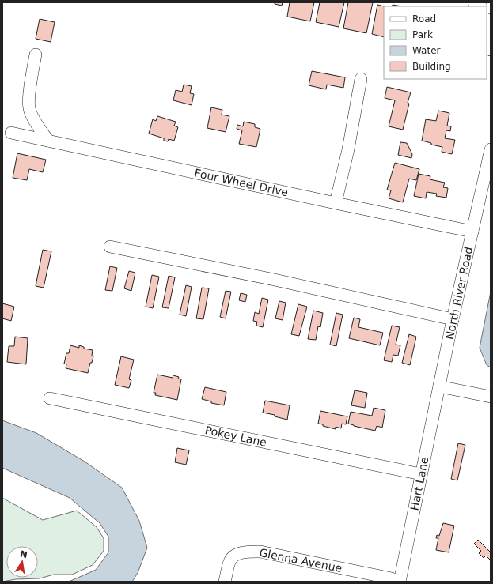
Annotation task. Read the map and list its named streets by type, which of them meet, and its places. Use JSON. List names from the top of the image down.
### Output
{
  "streets": {
    "street": [
      "Four Wheel Drive",
      "North River Road",
      "Pokey Lane",
      "Hart Lane",
      "Glenna Avenue"
    ]
  },
  "crossings": [
    ["Four Wheel Drive", "North River Road"],
    ["North River Road", "Hart Lane"],
    ["Pokey Lane", "Hart Lane"]
  ],
  "legend": [
    "Road",
    "Park",
    "Water",
    "Building"
  ],
  "north": "top"
}
